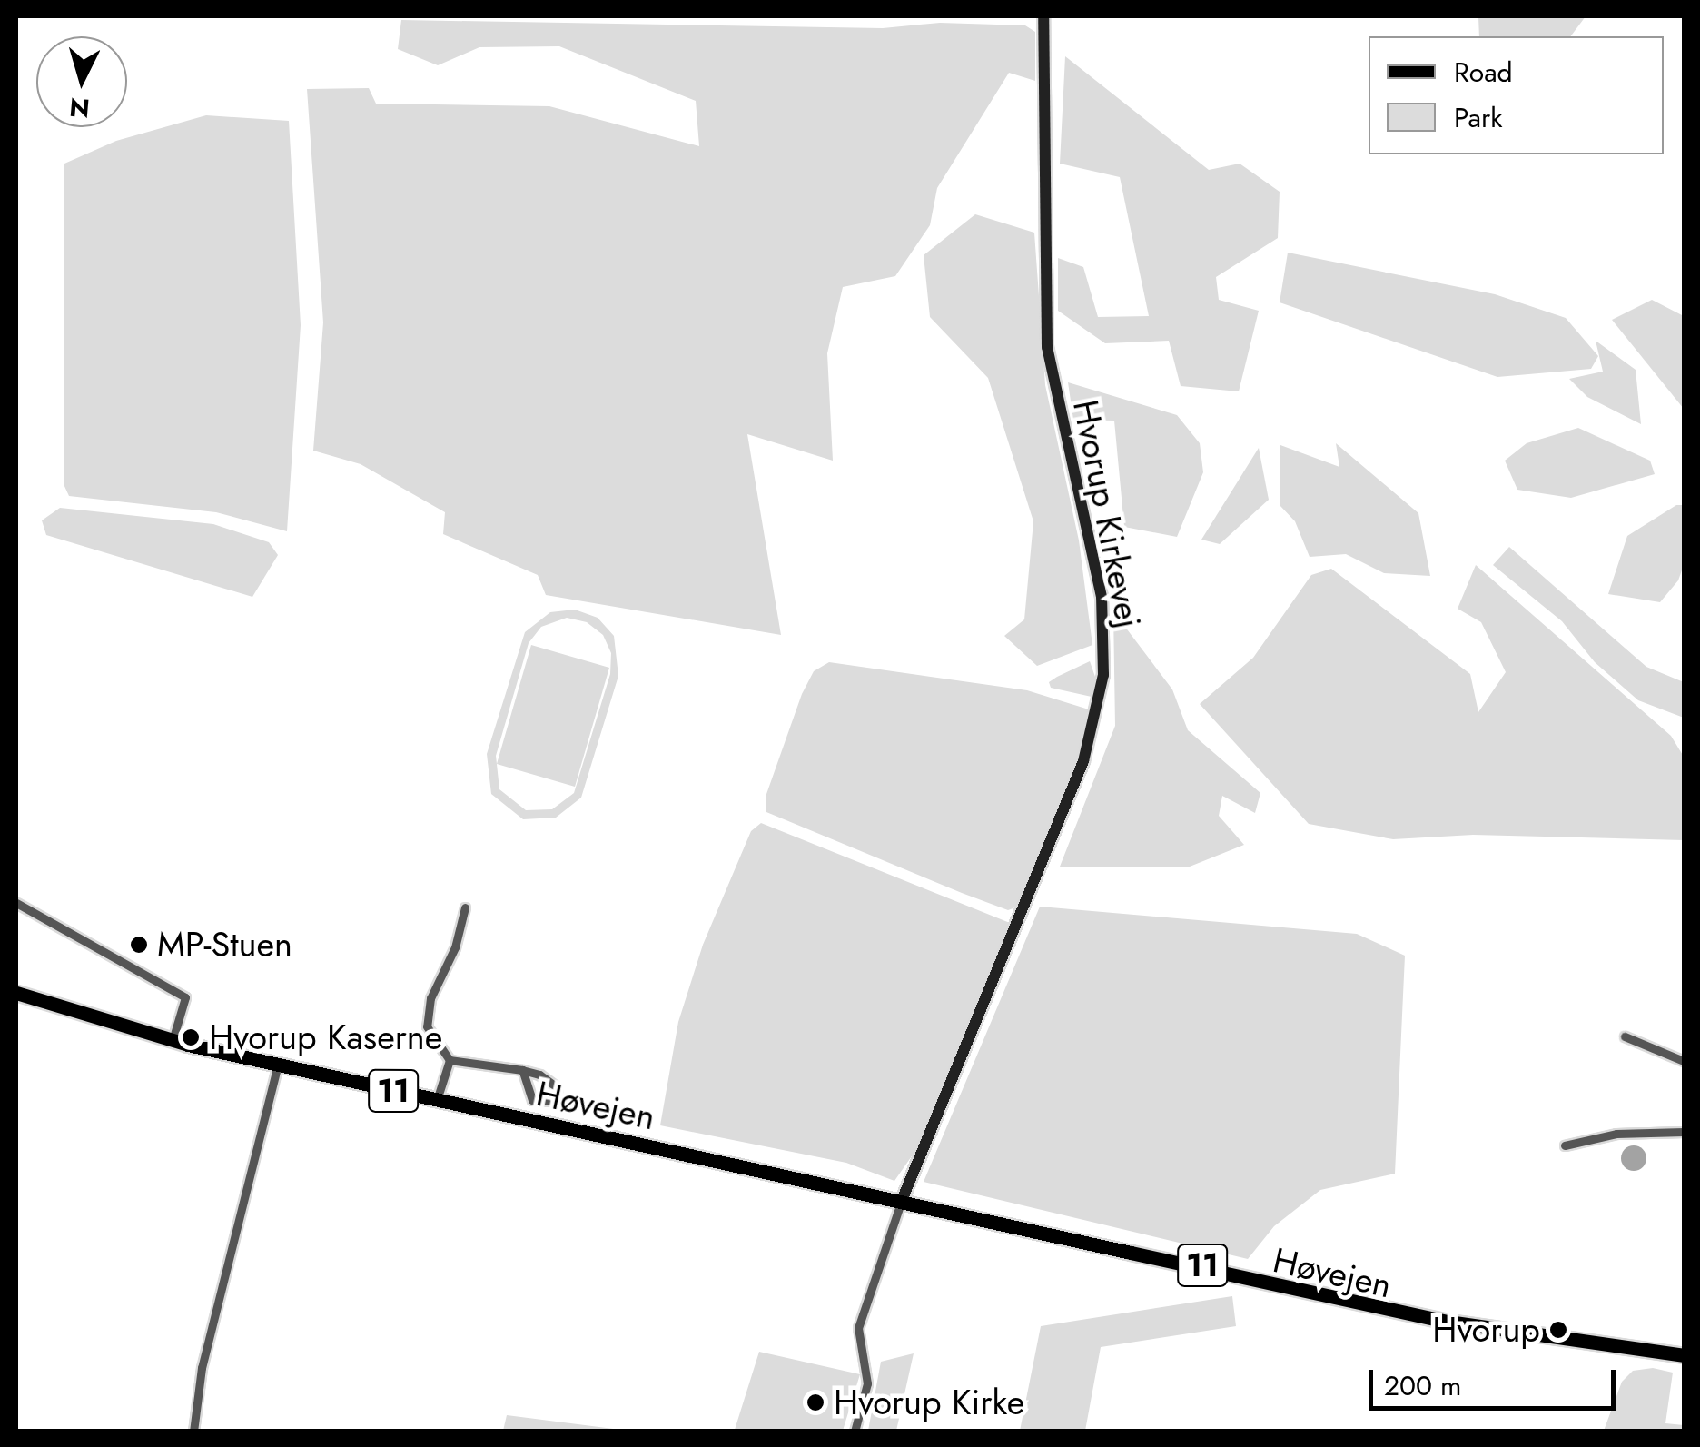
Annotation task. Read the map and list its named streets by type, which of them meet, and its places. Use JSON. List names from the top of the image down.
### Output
{
  "streets": {
    "main road": ["11", "Høvejen"],
    "street": ["Hvorup Kirkevej"]
  },
  "crossings": [
    ["Hvorup Kirkevej", "Høvejen"]
  ],
  "places": [
    "MP-Stuen",
    "Hvorup Kaserne",
    "Hvorup",
    "Hvorup Kirke"
  ],
  "legend": ["Road", "Park"],
  "scale_bar": "200 m",
  "north": "bottom"
}
